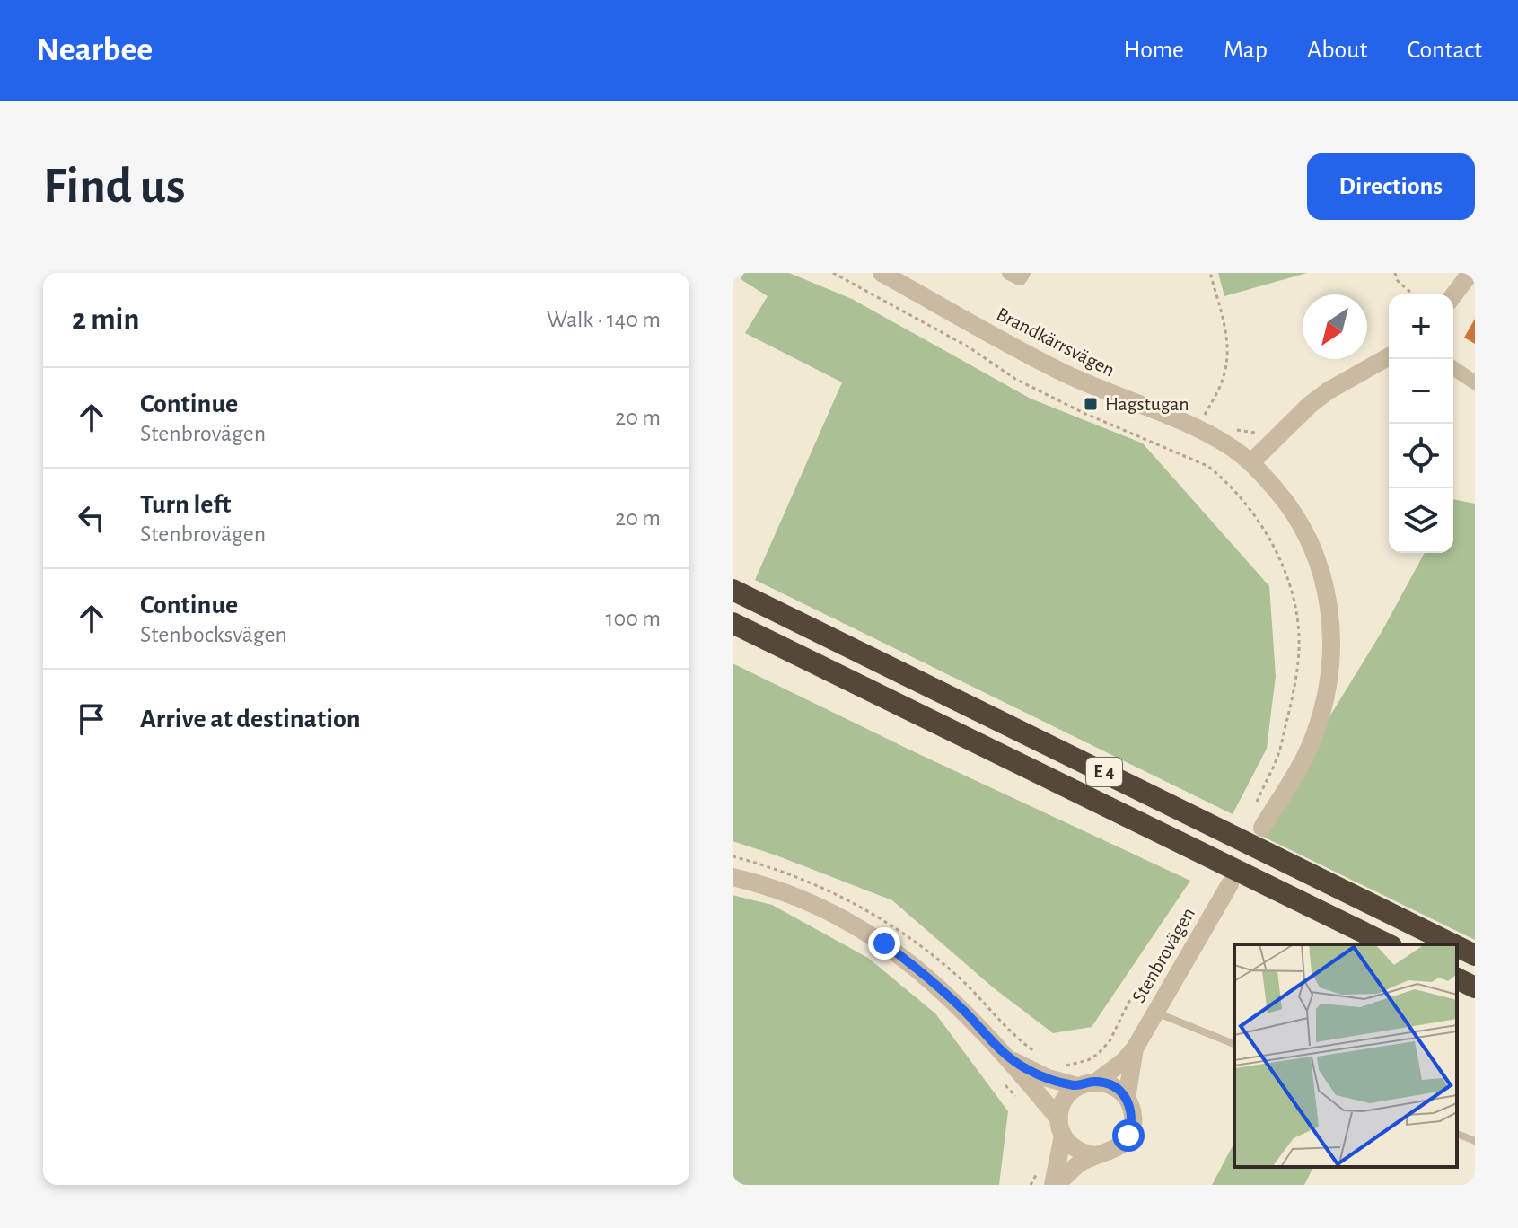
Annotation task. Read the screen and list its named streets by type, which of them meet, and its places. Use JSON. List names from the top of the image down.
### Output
{
  "streets": {
    "highway": ["E 4"],
    "street": ["Brandkärrsvägen", "Stenbrovägen"]
  },
  "places": {
    "transit": ["Hagstugan"]
  },
  "north": "bottom left",
  "page": {
    "header": "Nearbee",
    "nav": [
      "Home",
      "Map",
      "About",
      "Contact"
    ],
    "buttons": "Directions",
    "title": "Find us",
    "heading": ["2 min", "Walk · 140 m"],
    "map_buttons": ["+", "−"],
    "list": [
      ["Continue", "Stenbrovägen", "20 m"],
      ["Turn left", "Stenbrovägen", "20 m"],
      ["Continue", "Stenbocksvägen", "100 m"],
      "Arrive at destination"
    ]
  }
}
